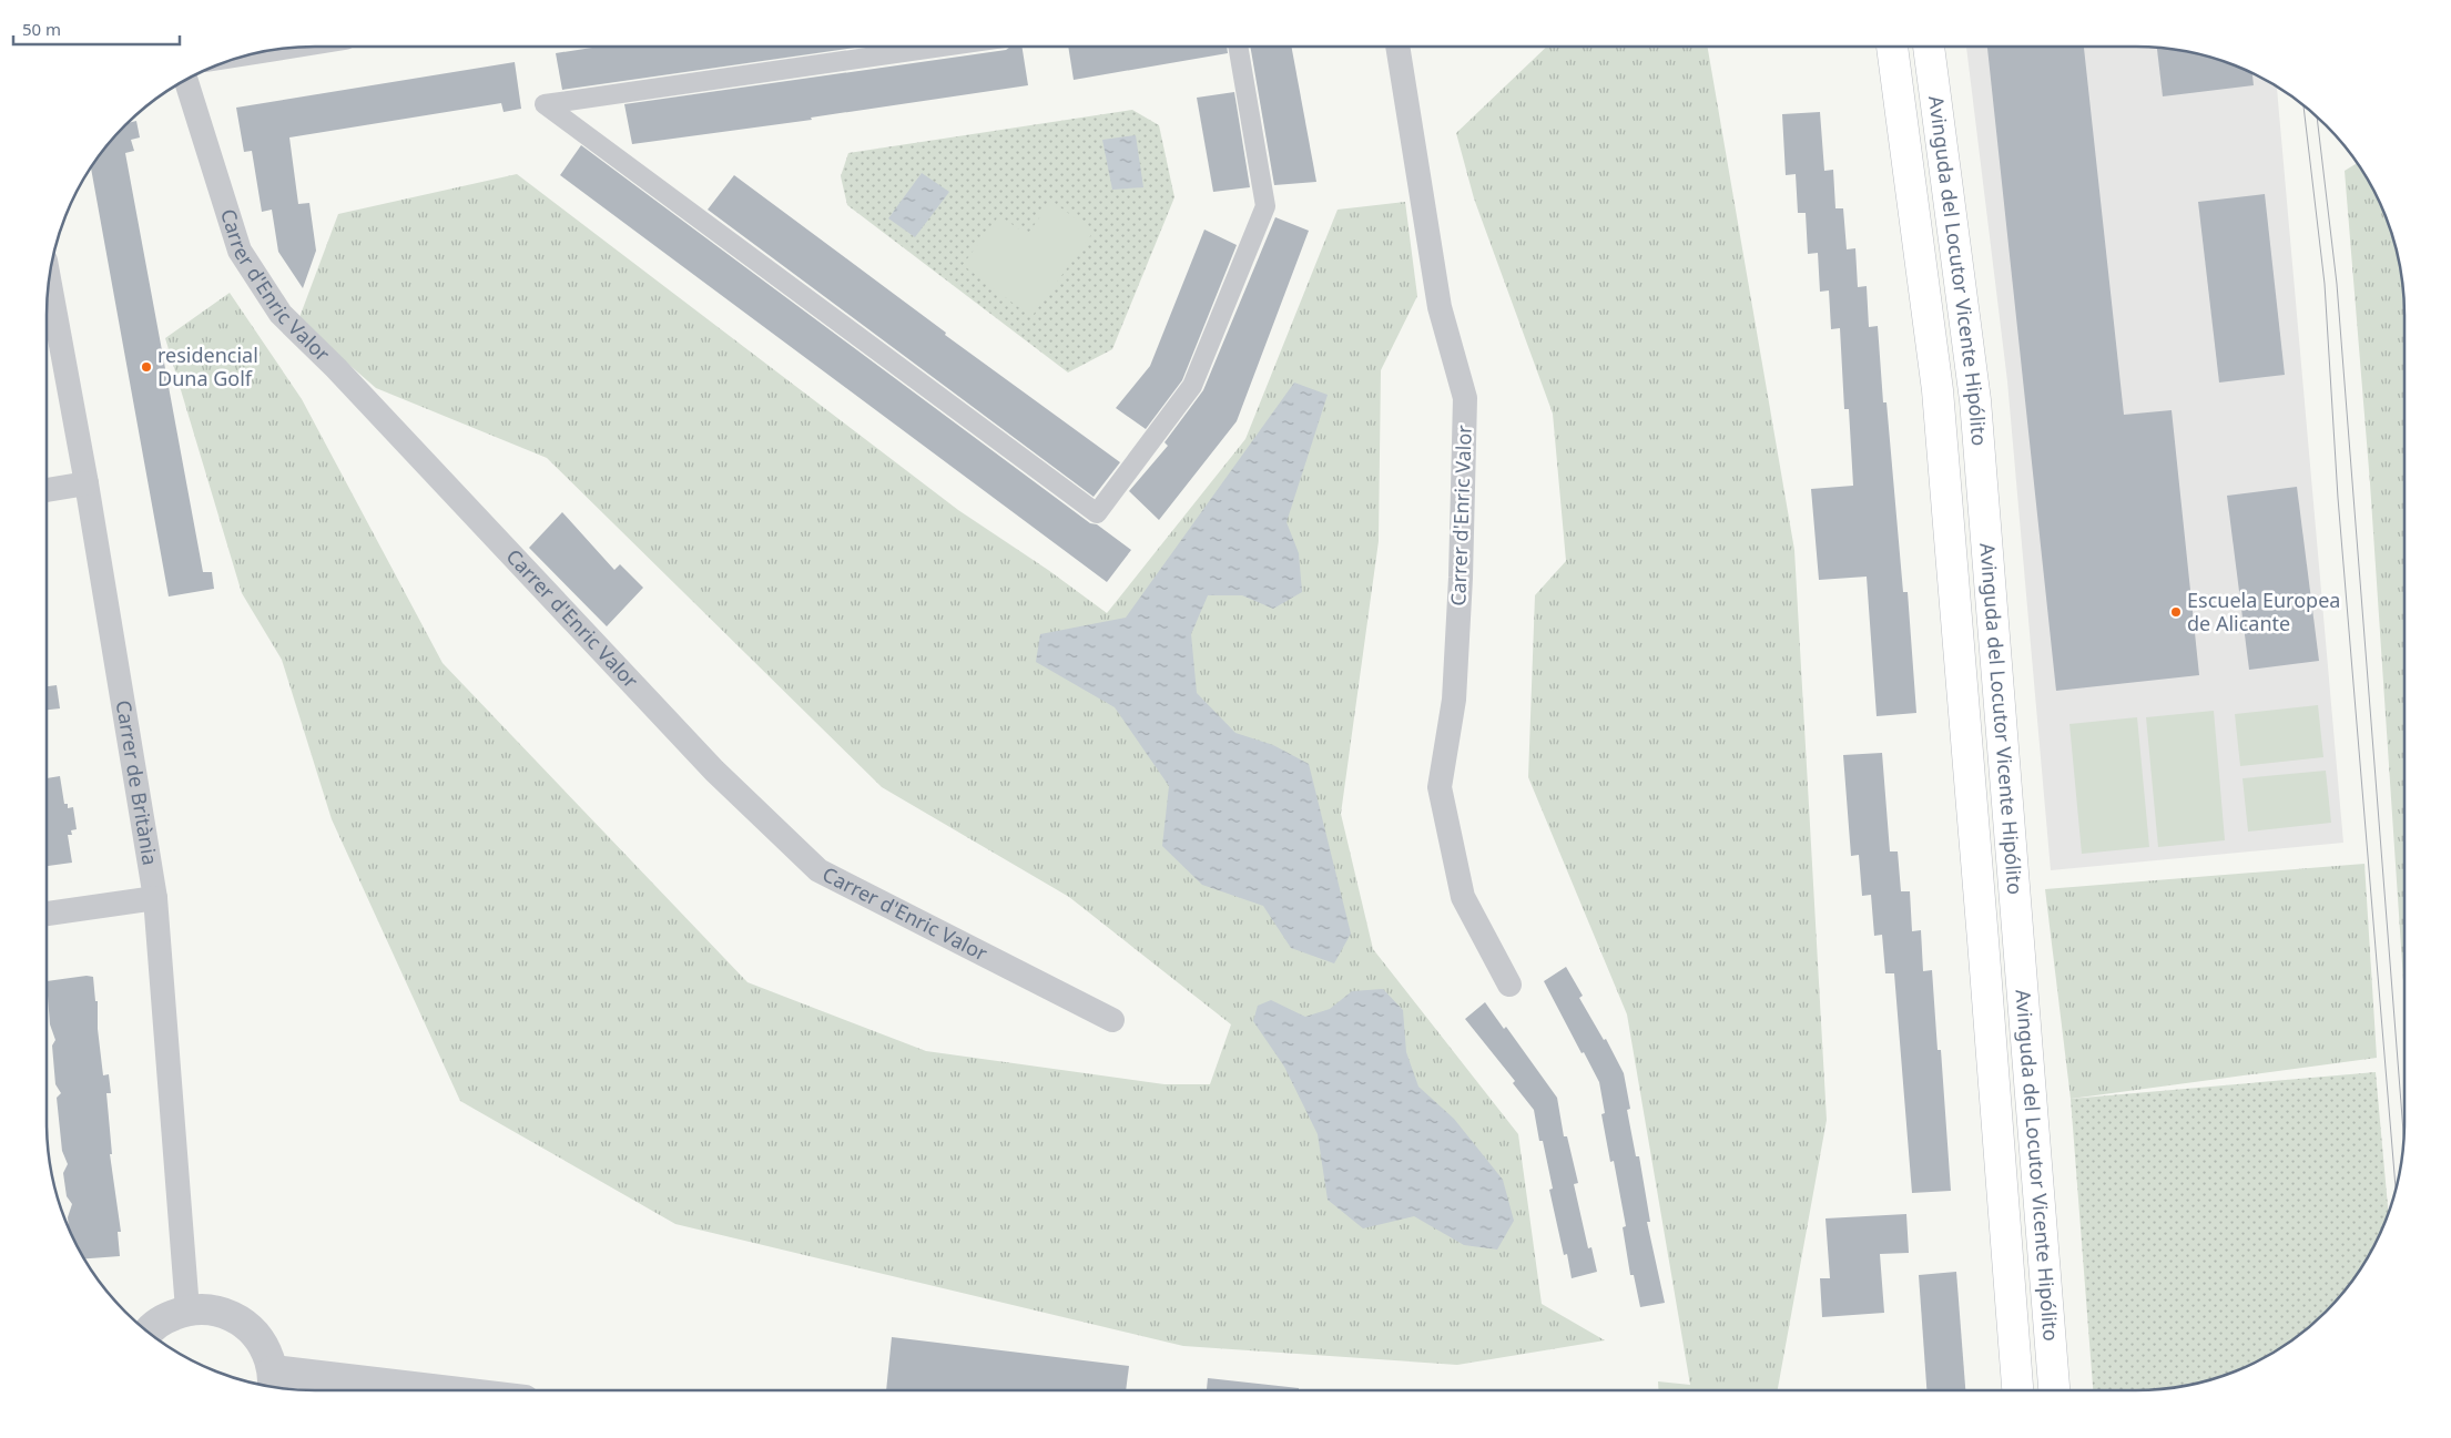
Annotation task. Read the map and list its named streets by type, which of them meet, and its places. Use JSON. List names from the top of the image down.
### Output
{
  "streets": {
    "main road": ["Avinguda del Locutor Vicente Hipólito"],
    "street": ["Carrer d'Enric Valor", "Carrer de Britània"]
  },
  "places": ["residencial Duna Golf", "Escuela Europea de Alicante"],
  "scale_bar": "50 m"
}
